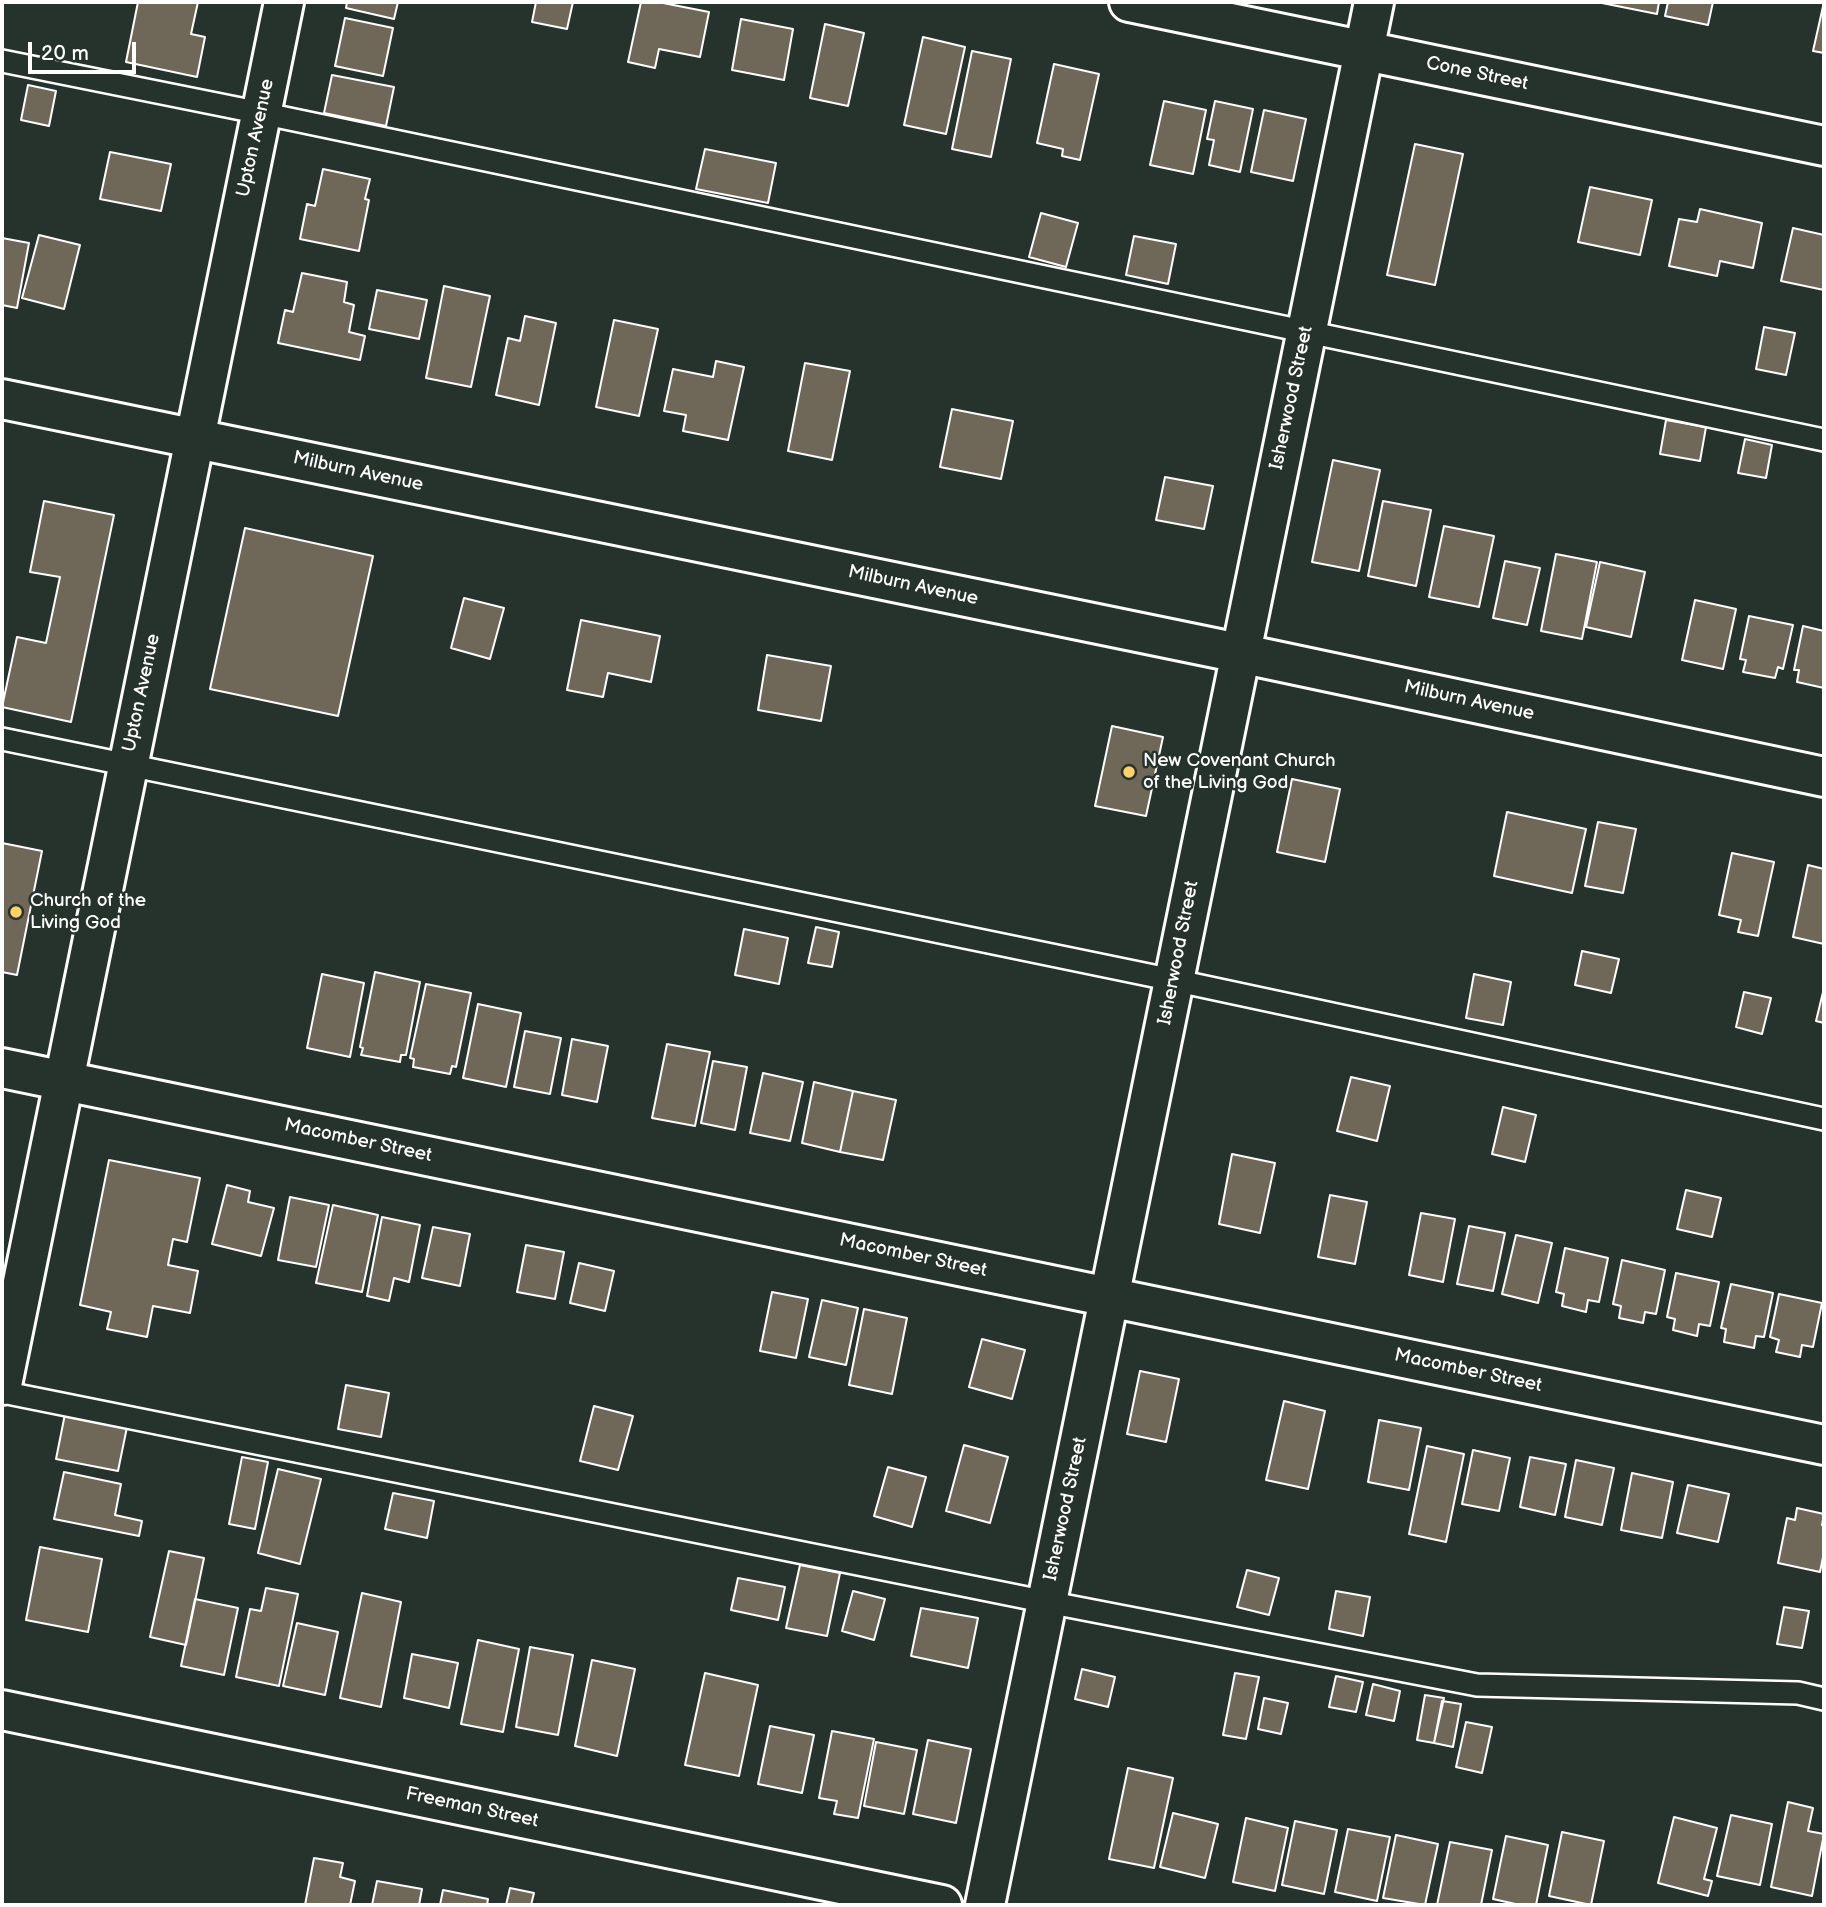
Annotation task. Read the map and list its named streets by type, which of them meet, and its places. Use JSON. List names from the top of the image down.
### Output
{
  "streets": {
    "street": [
      "Cone Street",
      "Upton Avenue",
      "Isherwood Street",
      "Milburn Avenue",
      "Macomber Street",
      "Freeman Street"
    ]
  },
  "crossings": [
    ["Cone Street", "Isherwood Street"],
    ["Upton Avenue", "Milburn Avenue"],
    ["Upton Avenue", "Macomber Street"],
    ["Isherwood Street", "Milburn Avenue"],
    ["Isherwood Street", "Macomber Street"]
  ],
  "places": ["New Covenant Church of the Living God", "Church of the Living God"],
  "scale_bar": "20 m"
}
